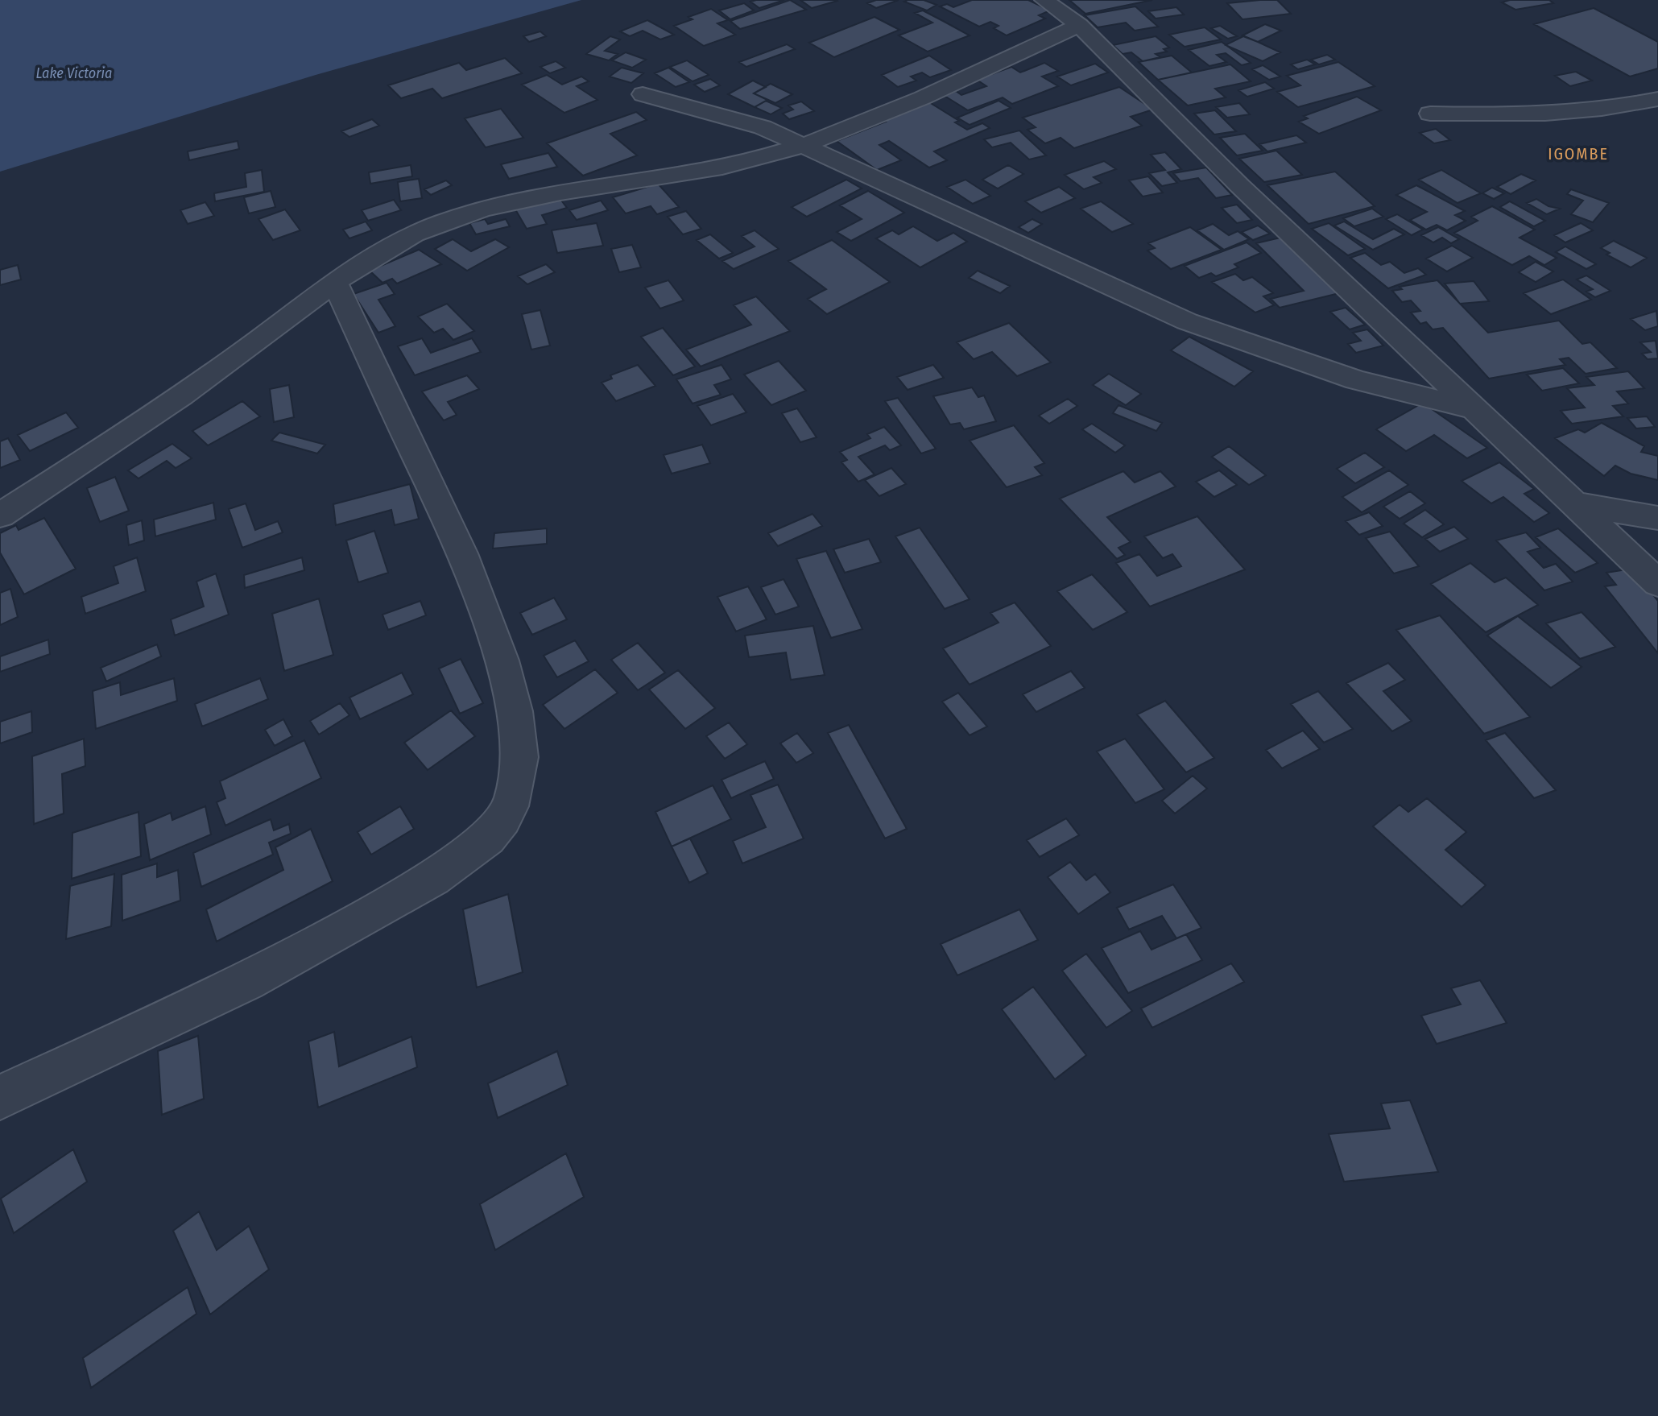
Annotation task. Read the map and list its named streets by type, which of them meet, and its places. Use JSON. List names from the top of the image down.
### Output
{
  "districts": ["IGOMBE"],
  "water": ["Lake Victoria"]
}
